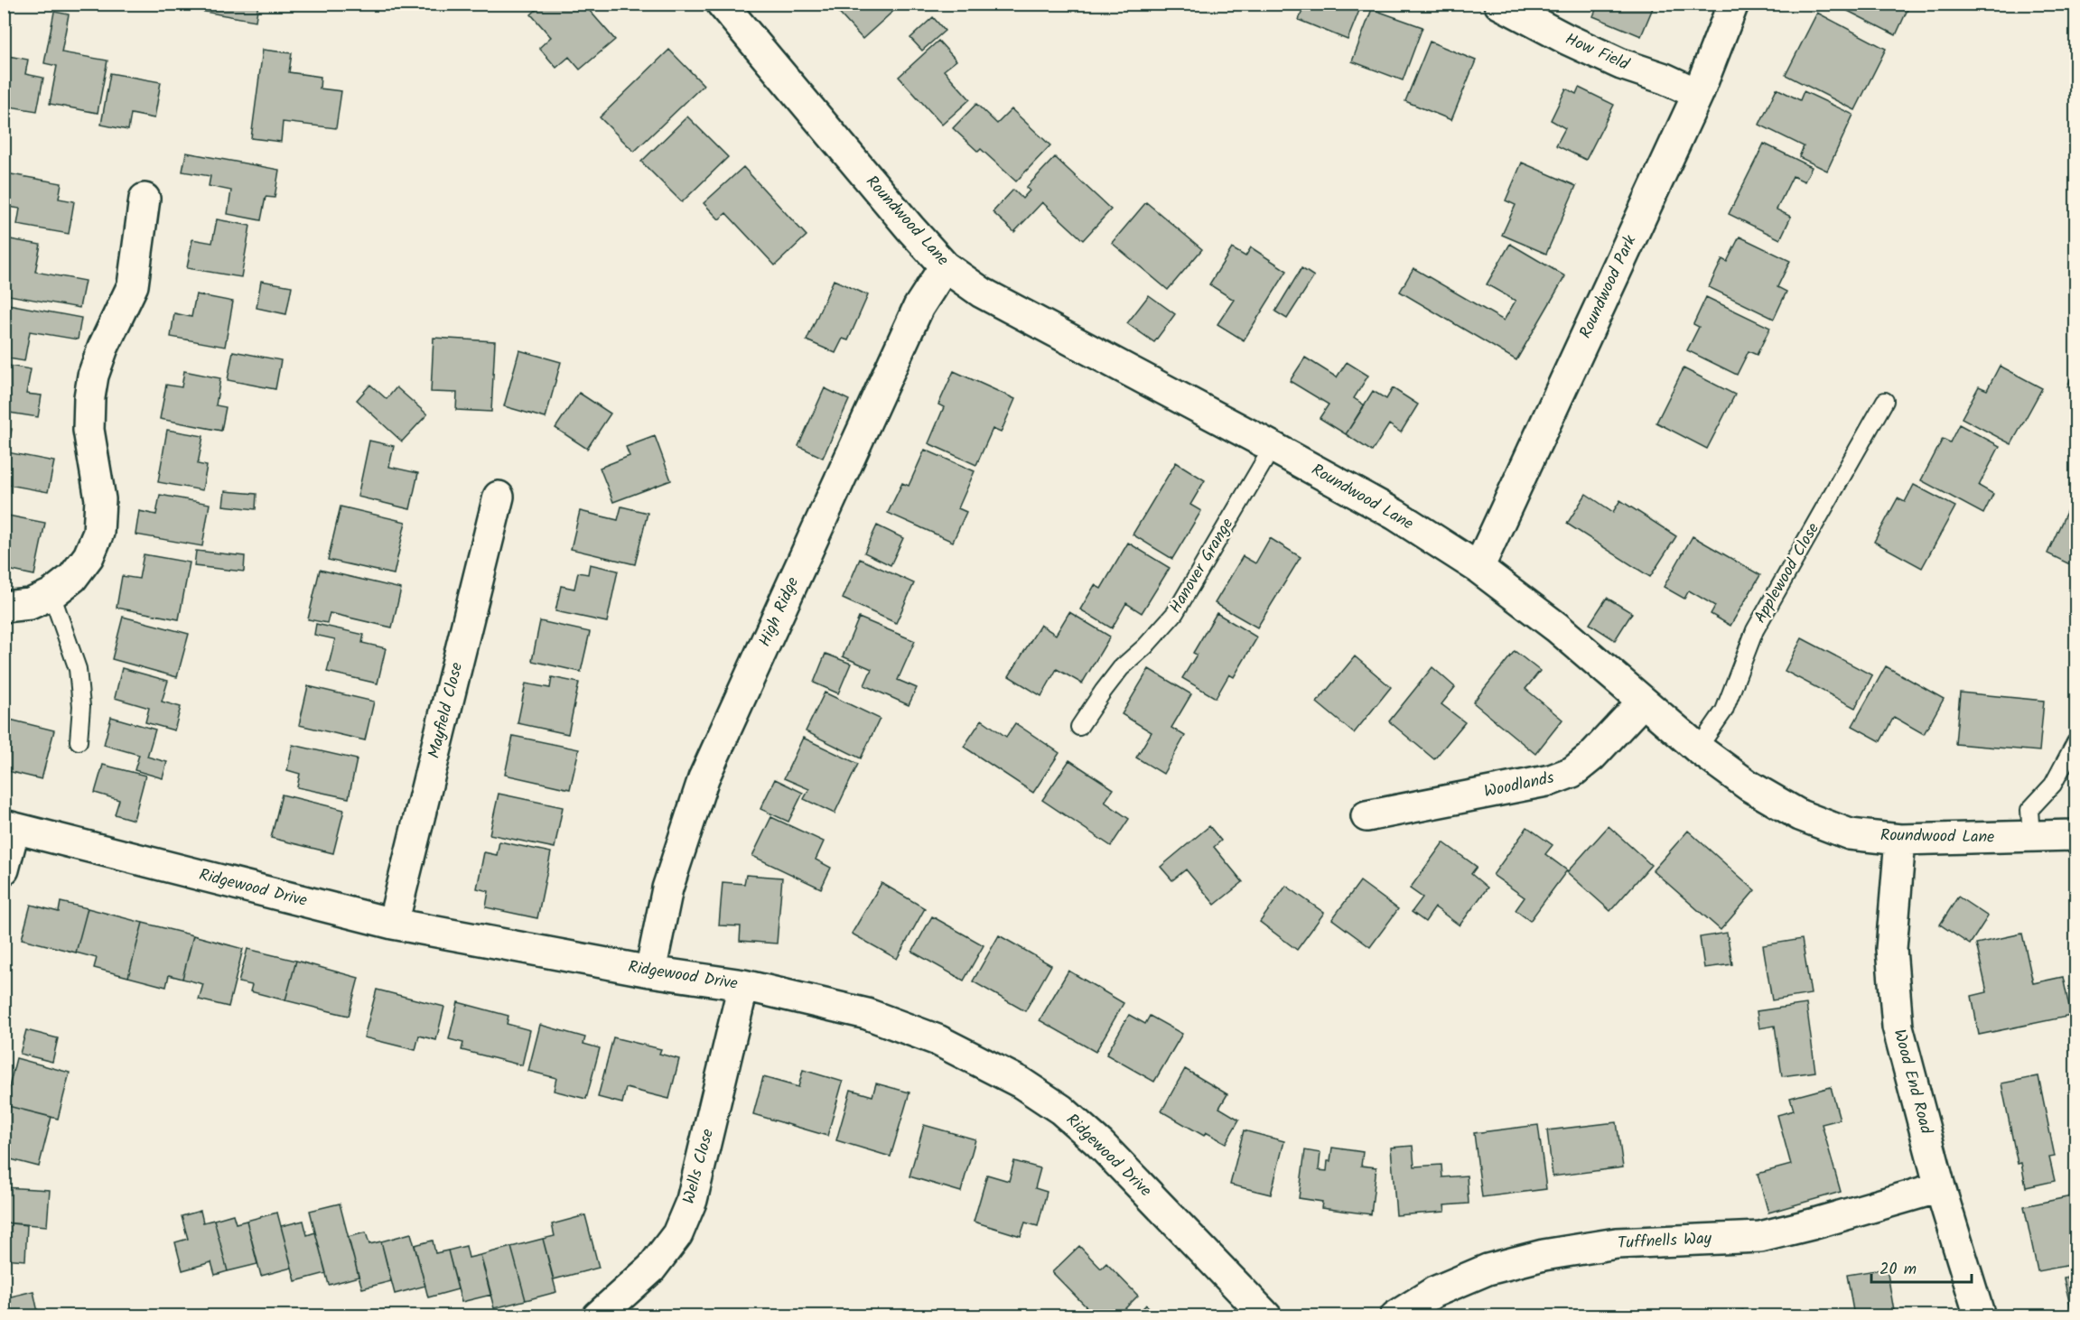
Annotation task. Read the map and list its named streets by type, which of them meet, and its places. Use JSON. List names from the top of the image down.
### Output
{
  "streets": {
    "street": [
      "How Field",
      "Roundwood Lane",
      "Roundwood Park",
      "High Ridge",
      "Mayfield Close",
      "Woodlands",
      "Ridgewood Drive",
      "Wood End Road",
      "Wells Close",
      "Tuffnells Way"
    ],
    "lane": ["Hanover Grange", "Applewood Close"]
  },
  "crossings": [
    ["How Field", "Roundwood Park"],
    ["Roundwood Lane", "Roundwood Park"],
    ["Roundwood Lane", "Hanover Grange"],
    ["Roundwood Lane", "Applewood Close"],
    ["Roundwood Lane", "High Ridge"],
    ["Roundwood Lane", "Woodlands"],
    ["Roundwood Lane", "Wood End Road"],
    ["High Ridge", "Ridgewood Drive"],
    ["Mayfield Close", "Ridgewood Drive"],
    ["Ridgewood Drive", "Wells Close"],
    ["Wood End Road", "Tuffnells Way"]
  ],
  "scale_bar": "20 m"
}
